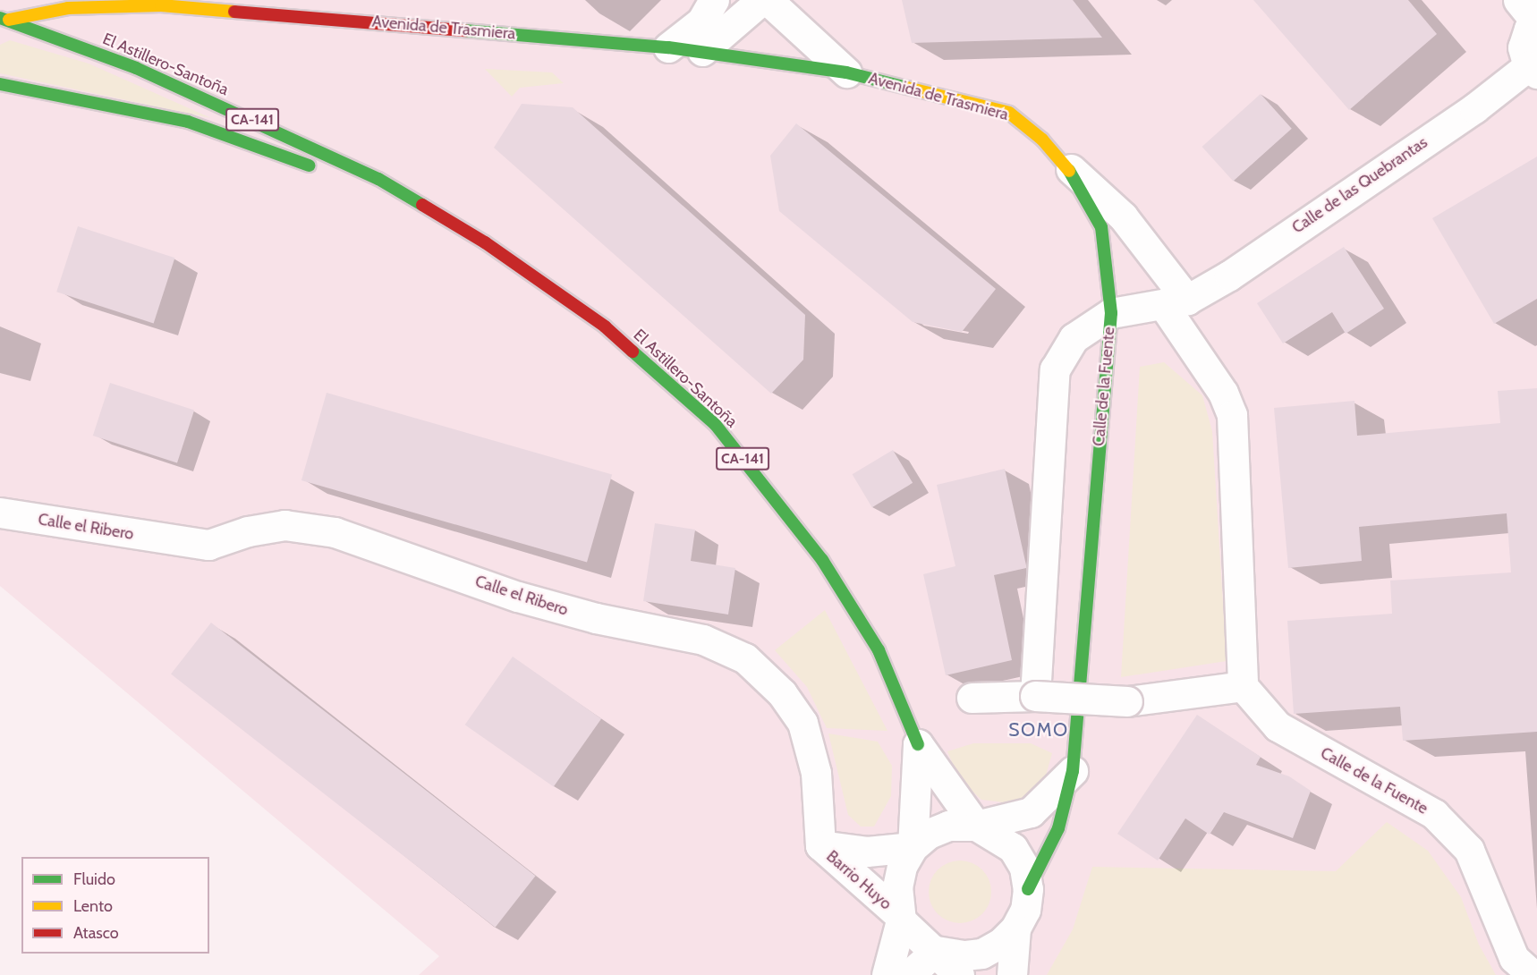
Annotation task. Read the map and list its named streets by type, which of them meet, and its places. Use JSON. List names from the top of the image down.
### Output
{
  "streets": {
    "street": [
      "Avenida de Trasmiera",
      "El Astillero-Santoña",
      "CA-141",
      "Calle de las Quebrantas",
      "Calle de la Fuente",
      "Calle el Ribero",
      "Barrio Huyo"
    ]
  },
  "crossings": [
    ["Avenida de Trasmiera", "El Astillero-Santoña"],
    ["Avenida de Trasmiera", "Calle de las Quebrantas"],
    ["Avenida de Trasmiera", "Calle de la Fuente"],
    ["Calle de las Quebrantas", "Calle de la Fuente"],
    ["Calle de la Fuente", "Barrio Huyo"],
    ["Calle el Ribero", "Barrio Huyo"]
  ],
  "districts": ["SOMO"],
  "legend": ["Fluido", "Lento", "Atasco"]
}
